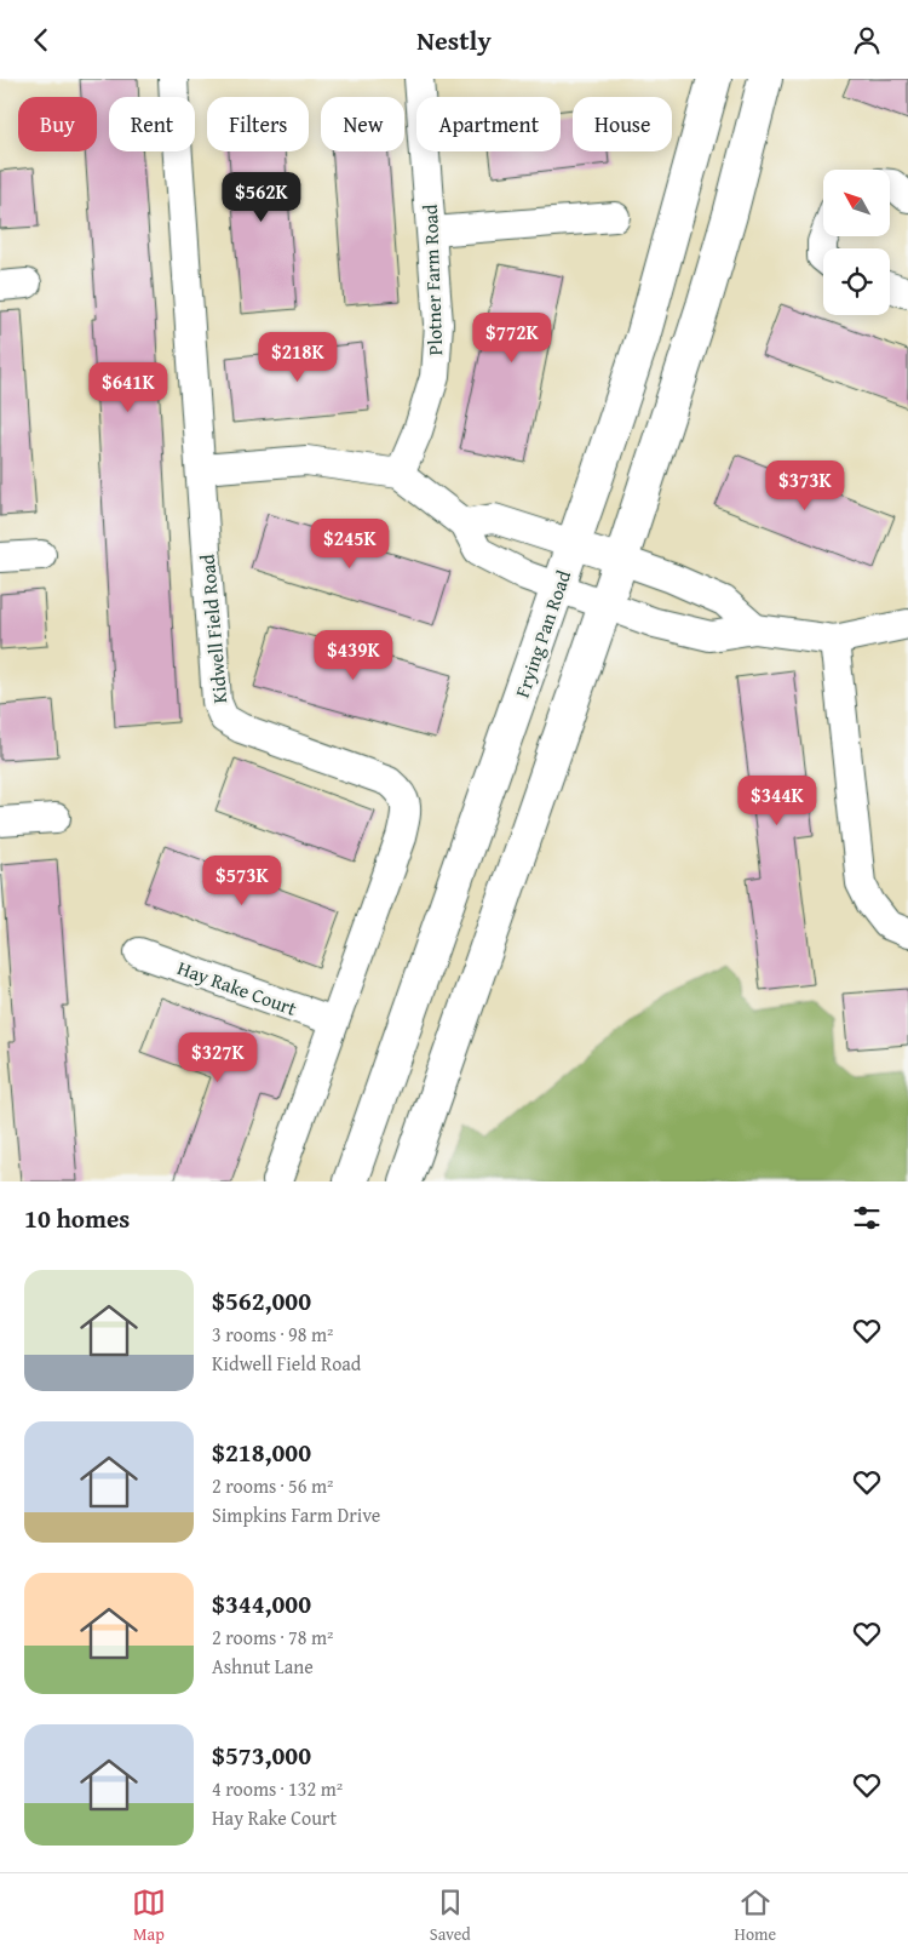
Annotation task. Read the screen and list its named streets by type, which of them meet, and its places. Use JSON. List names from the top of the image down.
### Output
{
  "streets": {
    "main road": ["Frying Pan Road"],
    "street": ["Plotner Farm Road", "Kidwell Field Road", "Hay Rake Court"]
  },
  "crossings": [
    ["Kidwell Field Road", "Hay Rake Court"]
  ],
  "north": "top left",
  "page": {
    "header": "Nestly",
    "chip": [
      "Buy",
      "Rent",
      "Filters",
      "New",
      "Apartment",
      "House"
    ],
    "price": [
      "$562K",
      "$772K",
      "$218K",
      "$641K",
      "$373K",
      "$245K",
      "$439K",
      "$344K",
      "$573K",
      "$327K"
    ],
    "heading": "10 homes",
    "list": [
      {
        "name": "$562,000",
        "note": "3 rooms · 98 m² · Kidwell Field Road"
      },
      {
        "name": "$218,000",
        "note": "2 rooms · 56 m² · Simpkins Farm Drive"
      },
      {
        "name": "$344,000",
        "note": "2 rooms · 78 m² · Ashnut Lane"
      },
      {
        "name": "$573,000",
        "note": "4 rooms · 132 m² · Hay Rake Court"
      }
    ],
    "tabs": ["Map", "Saved", "Home"]
  }
}
